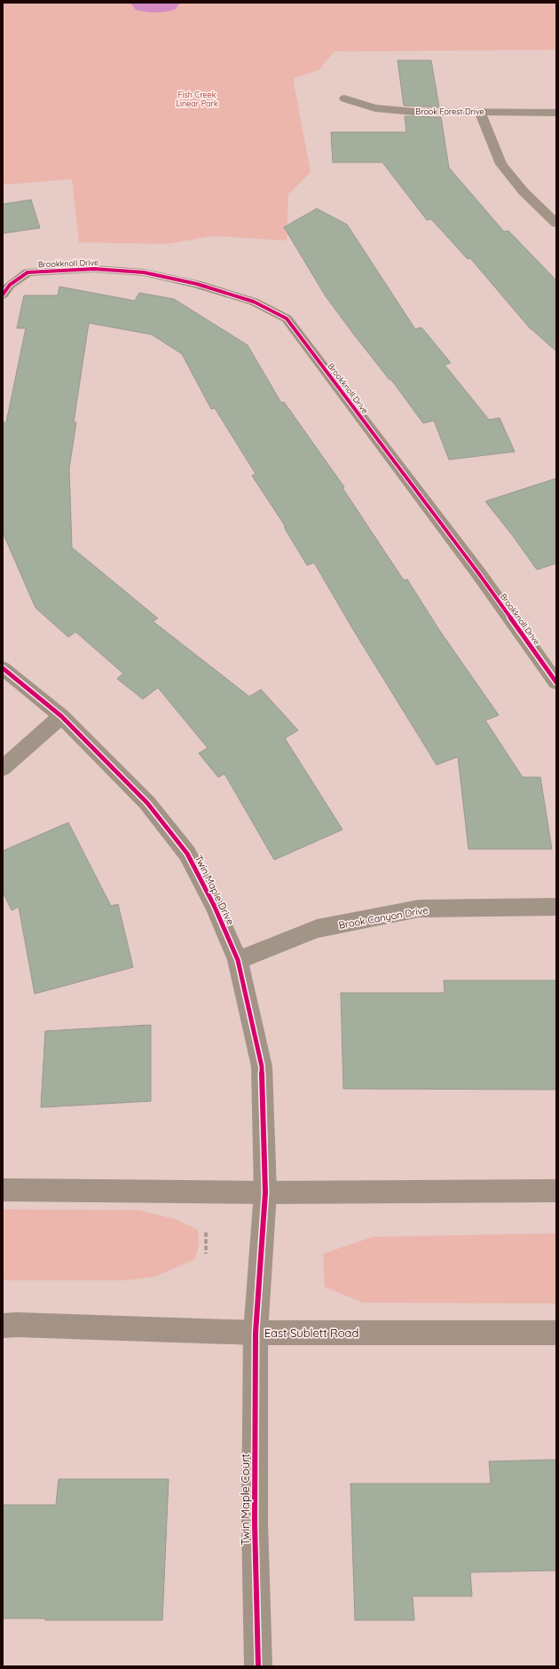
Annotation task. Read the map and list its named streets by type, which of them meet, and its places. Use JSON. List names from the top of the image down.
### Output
{
  "streets": {
    "main road": ["East Sublett Road"],
    "street": [
      "Brook Forest Drive",
      "Brookknoll Drive",
      "Twin Maple Drive",
      "Brook Canyon Drive",
      "Twin Maple Court"
    ]
  },
  "crossings": [
    ["Twin Maple Drive", "Brook Canyon Drive"],
    ["Twin Maple Drive", "Twin Maple Court"],
    ["East Sublett Road", "Twin Maple Court"]
  ],
  "parks": ["Fish Creek Linear Park"]
}
